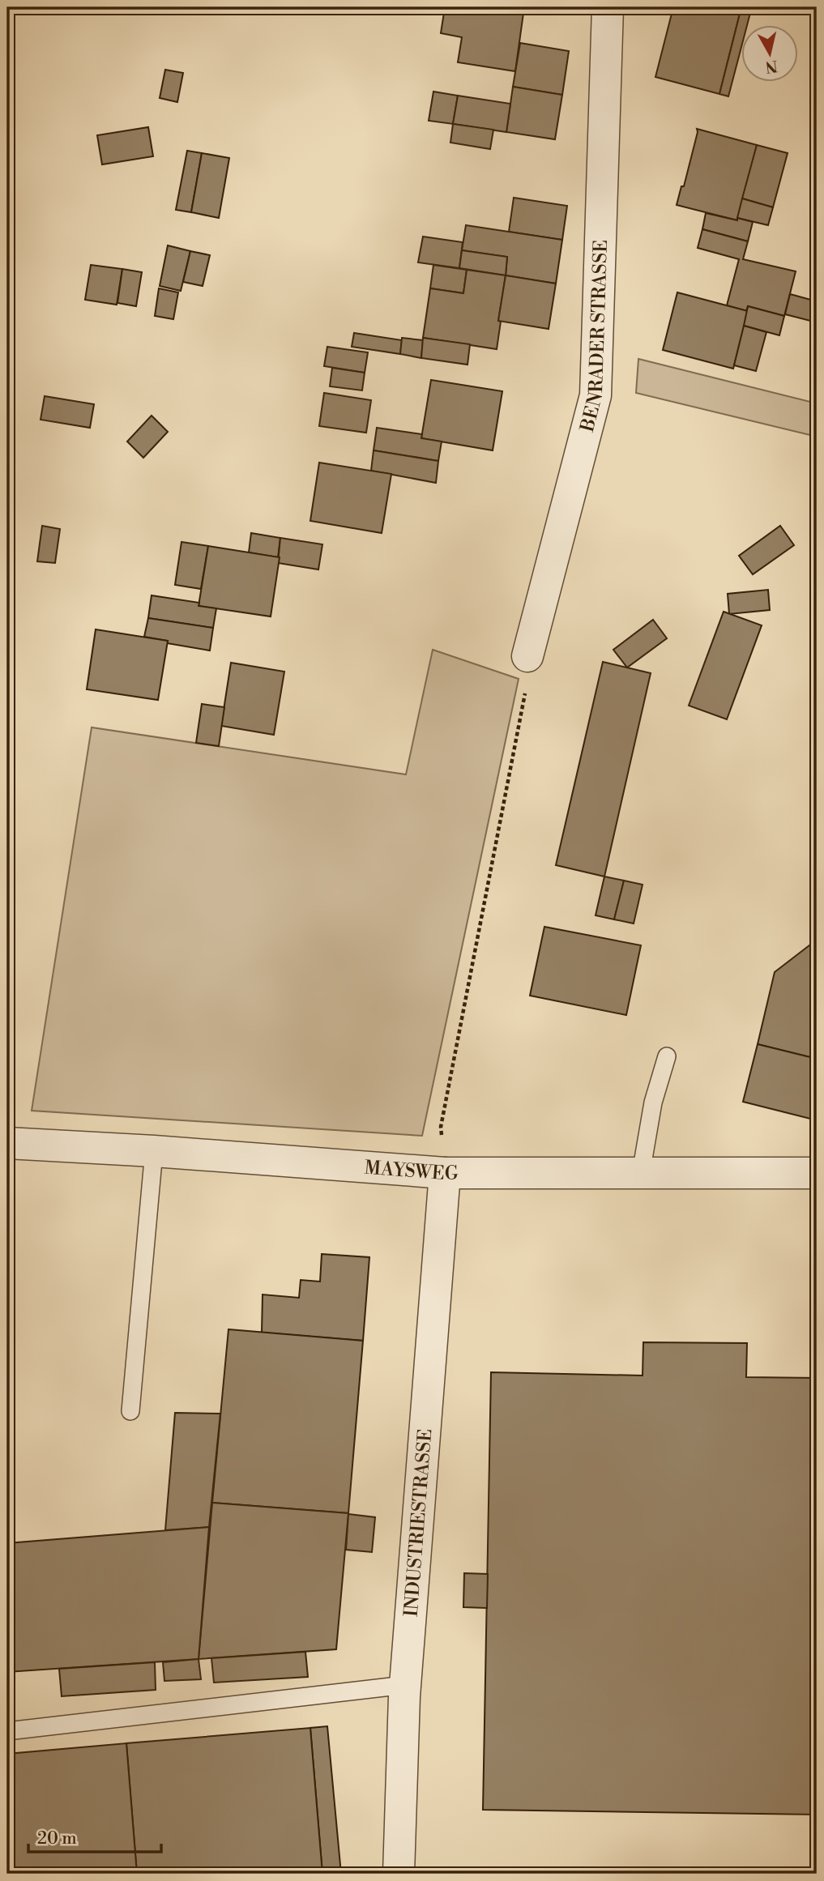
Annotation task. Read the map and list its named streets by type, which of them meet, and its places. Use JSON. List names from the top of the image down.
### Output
{
  "streets": {
    "street": ["BENRADER STRASSE", "MAYSWEG", "INDUSTRIESTRASSE"]
  },
  "crossings": [
    ["MAYSWEG", "INDUSTRIESTRASSE"]
  ],
  "scale_bar": "20 m",
  "north": "bottom"
}
